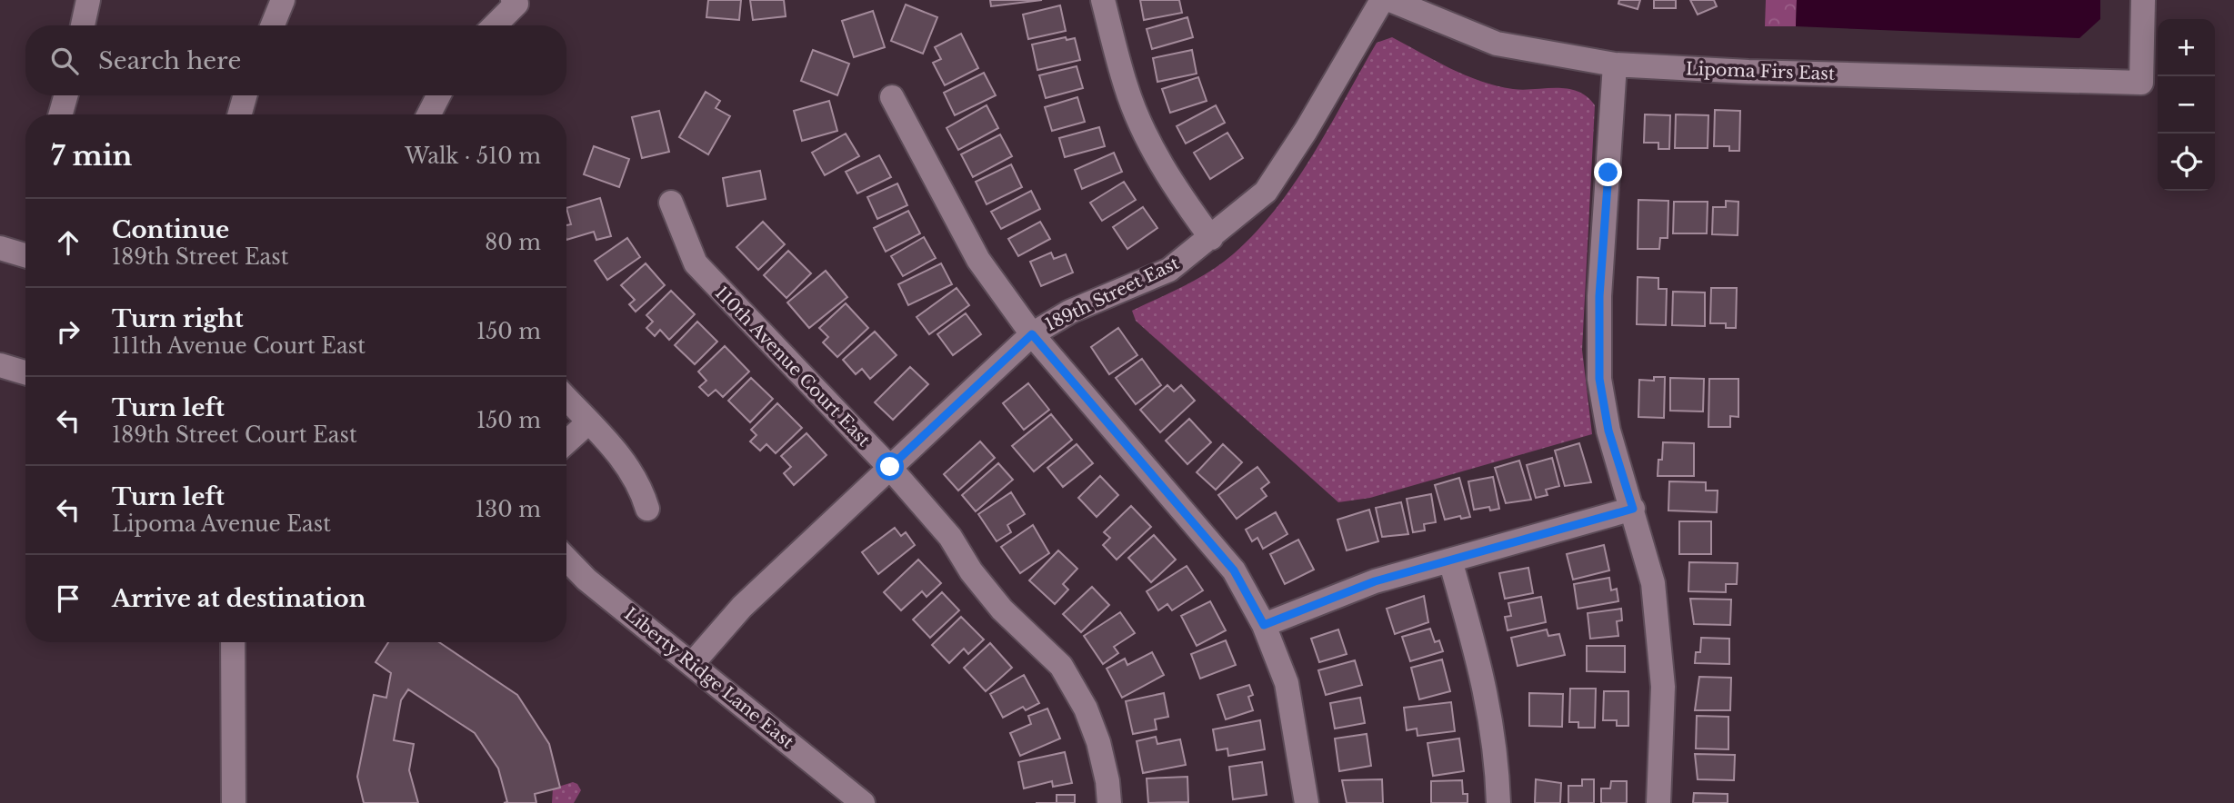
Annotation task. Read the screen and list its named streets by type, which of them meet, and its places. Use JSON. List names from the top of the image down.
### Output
{
  "streets": {
    "street": [
      "Lipoma Firs East",
      "189th Street East",
      "110th Avenue Court East",
      "Liberty Ridge Lane East"
    ]
  },
  "crossings": [
    ["189th Street East", "110th Avenue Court East"],
    ["189th Street East", "Liberty Ridge Lane East"]
  ],
  "page": {
    "map_buttons": ["+", "−"],
    "search": "Search here",
    "heading": ["7 min", "Walk · 510 m"],
    "list": [
      ["Continue", "189th Street East", "80 m"],
      ["Turn right", "111th Avenue Court East", "150 m"],
      ["Turn left", "189th Street Court East", "150 m"],
      ["Turn left", "Lipoma Avenue East", "130 m"],
      "Arrive at destination"
    ]
  }
}
